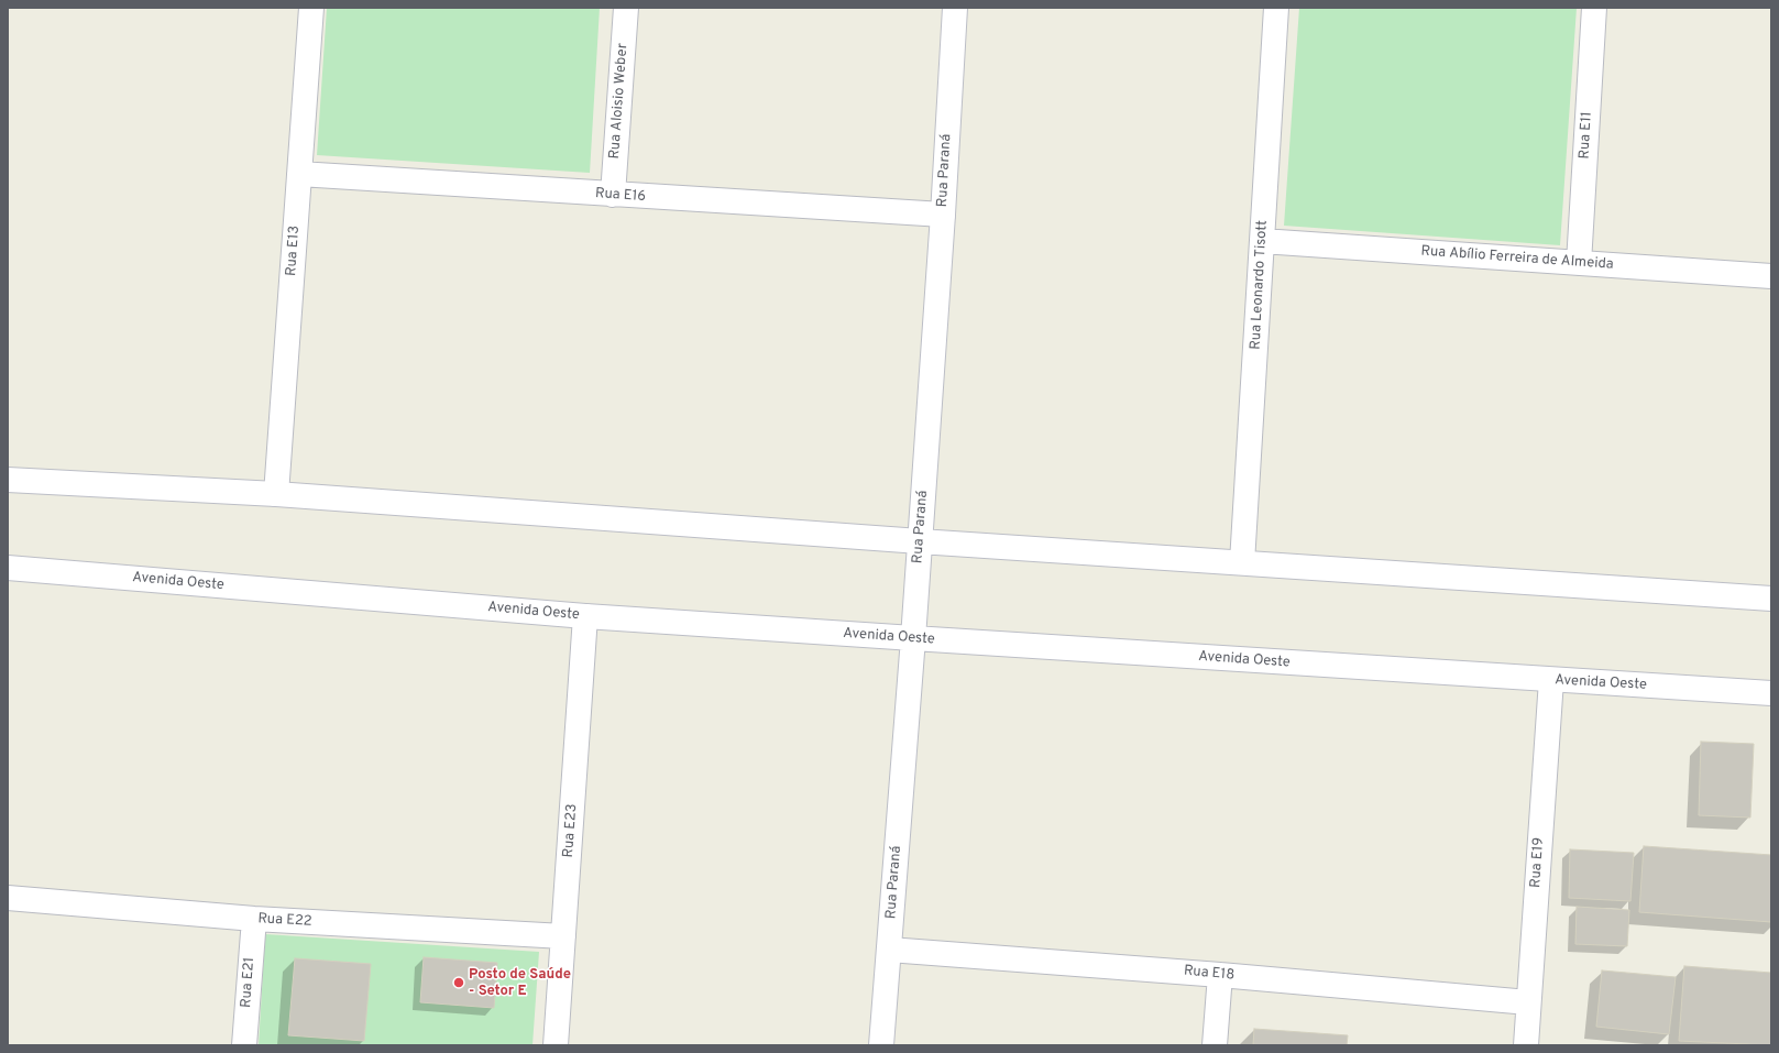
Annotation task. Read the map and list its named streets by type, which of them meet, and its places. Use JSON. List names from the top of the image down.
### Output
{
  "streets": {
    "street": [
      "Rua Aloisio Weber",
      "Rua E11",
      "Rua Paraná",
      "Rua E16",
      "Rua E13",
      "Rua Abílio Ferreira de Almeida",
      "Rua Leonardo Tisott",
      "Avenida Oeste",
      "Rua E23",
      "Rua E19",
      "Rua E22",
      "Rua E18",
      "Rua E21"
    ]
  },
  "crossings": [
    ["Rua Aloisio Weber", "Rua E16"],
    ["Rua E11", "Rua Abílio Ferreira de Almeida"],
    ["Rua Paraná", "Rua E16"],
    ["Rua Paraná", "Avenida Oeste"],
    ["Rua Paraná", "Rua E18"],
    ["Rua E16", "Rua E13"],
    ["Rua Abílio Ferreira de Almeida", "Rua Leonardo Tisott"],
    ["Avenida Oeste", "Rua E23"],
    ["Avenida Oeste", "Rua E19"],
    ["Rua E23", "Rua E22"],
    ["Rua E19", "Rua E18"],
    ["Rua E22", "Rua E21"]
  ],
  "places": ["Posto de Saúde - Setor E"]
}
